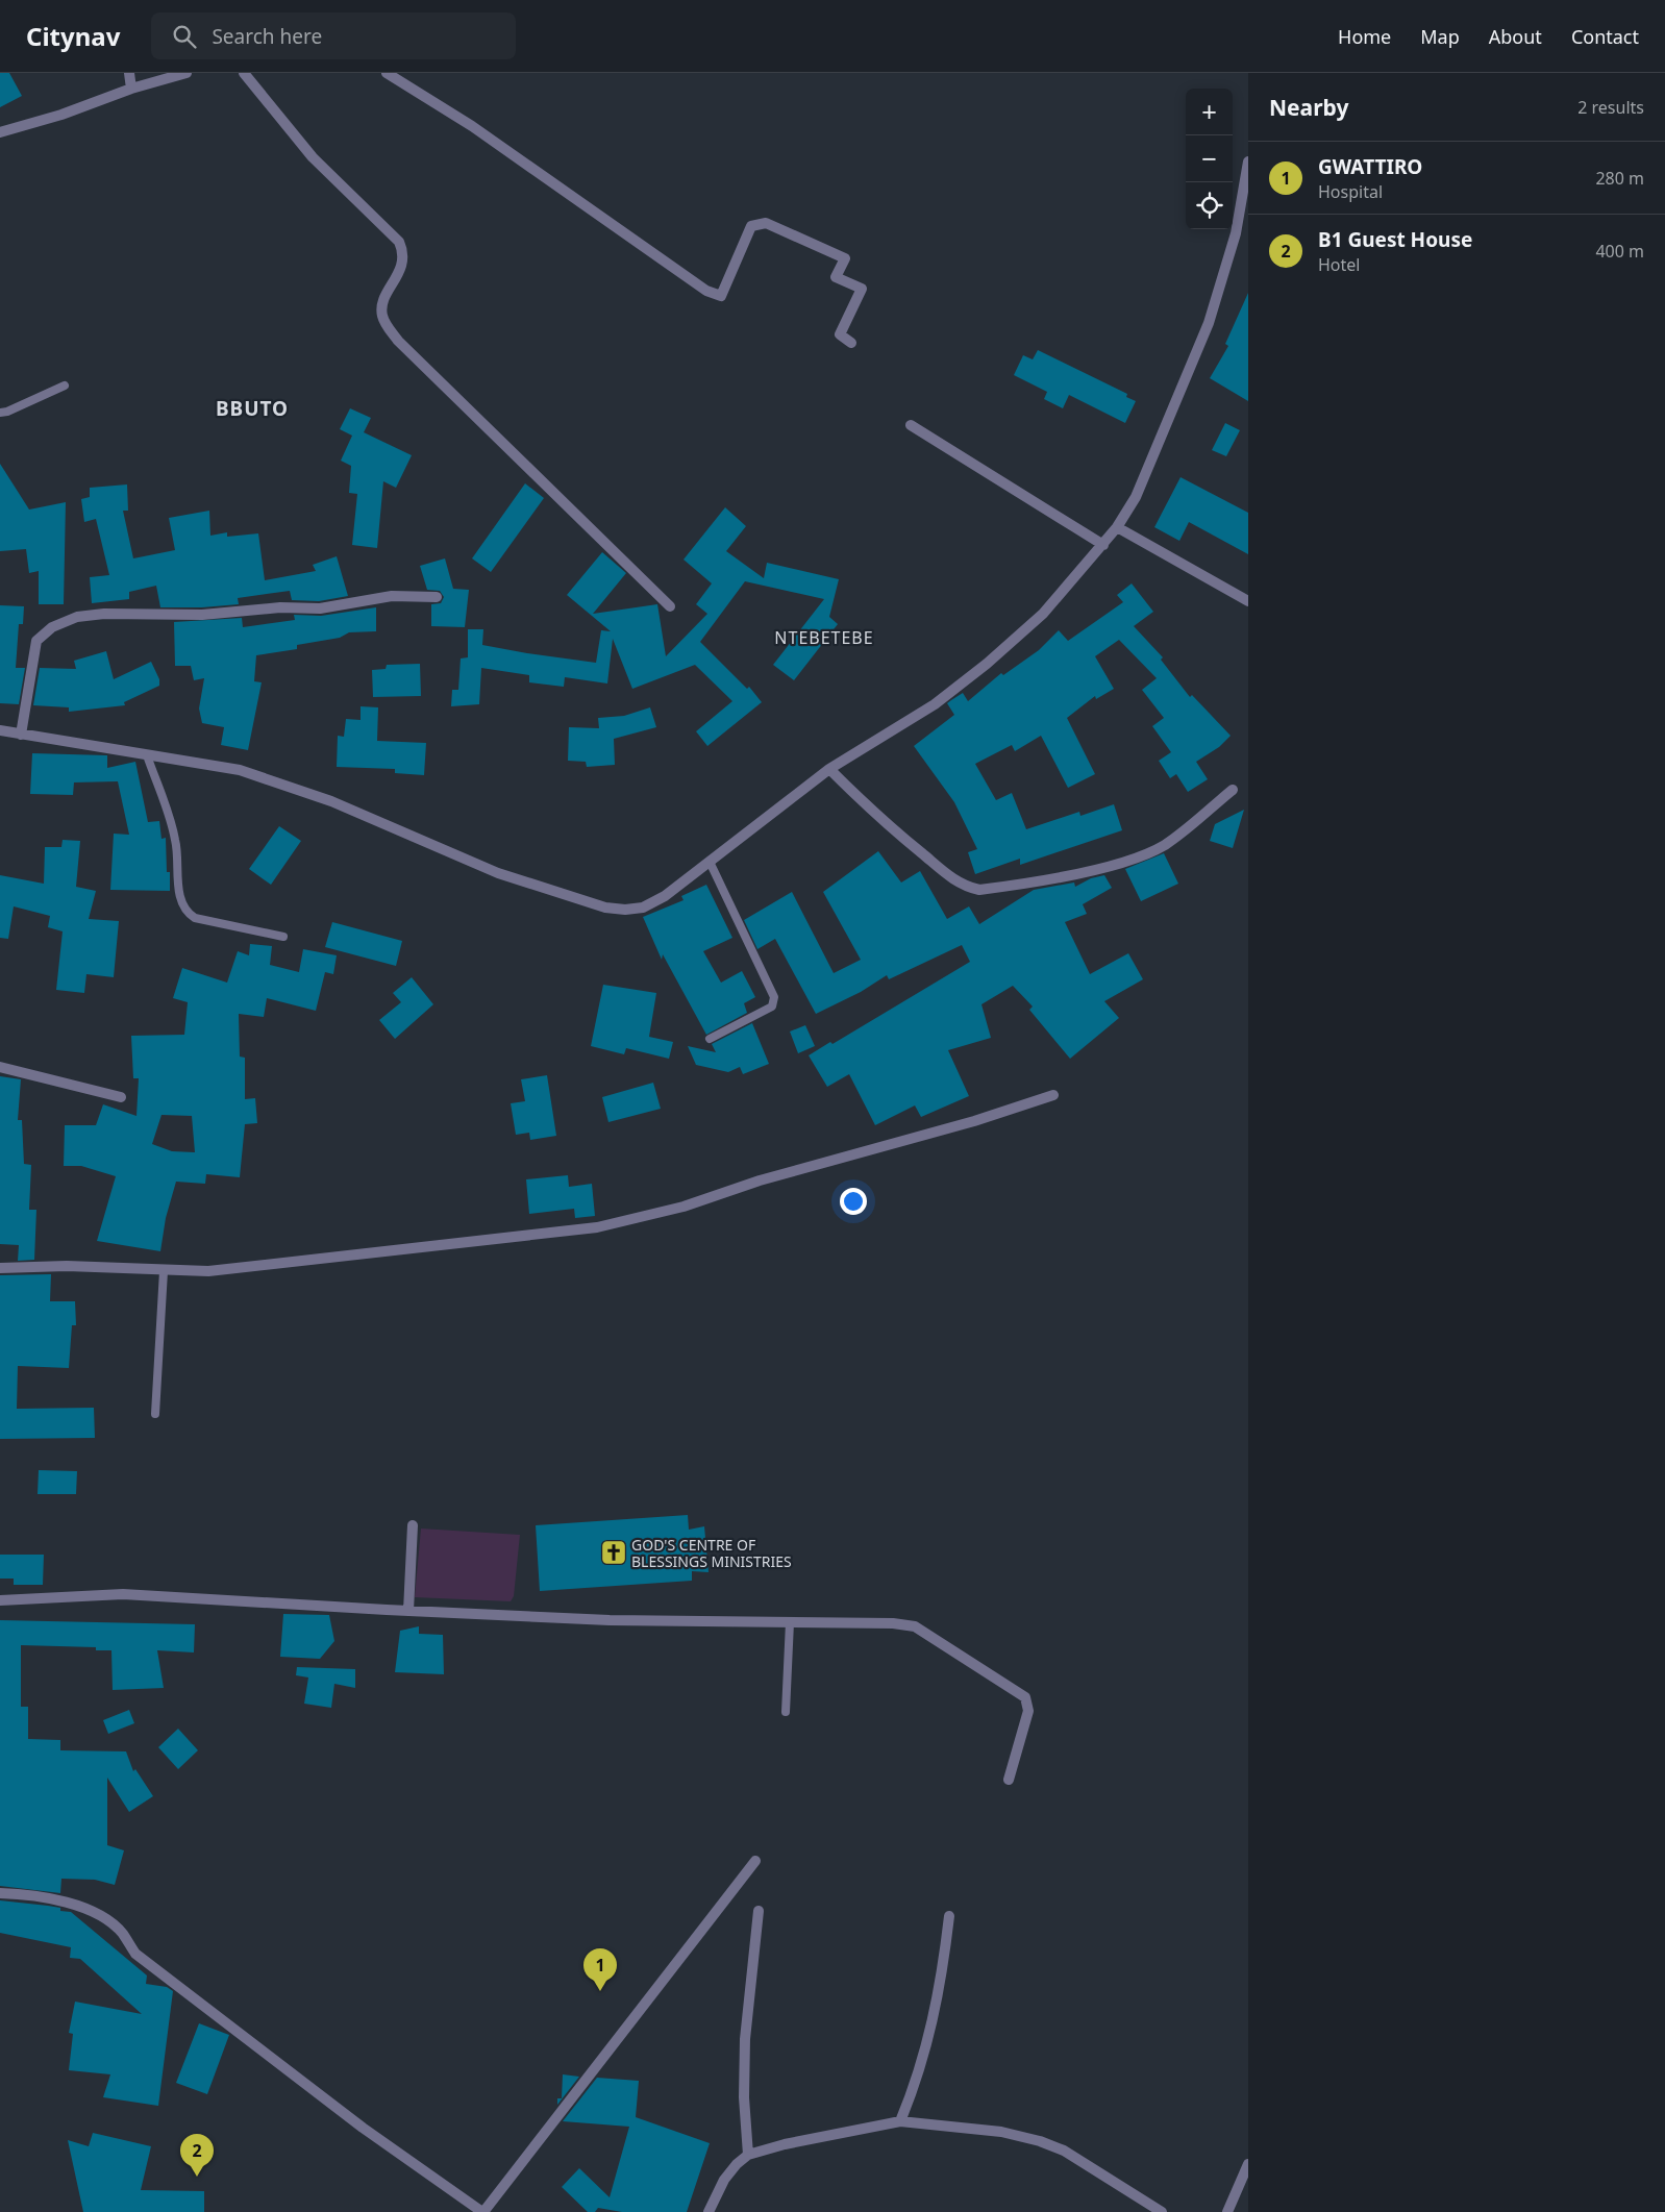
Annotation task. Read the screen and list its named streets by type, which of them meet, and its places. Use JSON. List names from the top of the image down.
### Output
{
  "districts": ["BBUTO", "NTEBETEBE"],
  "places": {
    "church": ["GOD'S CENTRE OF BLESSINGS MINISTRIES"]
  },
  "page": {
    "header": "Citynav",
    "search": "Search here",
    "nav": [
      "Home",
      "Map",
      "About",
      "Contact"
    ],
    "heading": ["Nearby", "2 results"],
    "map_buttons": ["+", "−"],
    "list": [
      {
        "mark": "1",
        "name": "GWATTIRO",
        "note": "Hospital",
        "value": "280 m"
      },
      {
        "mark": "2",
        "name": "B1 Guest House",
        "note": "Hotel",
        "value": "400 m"
      }
    ],
    "pins": ["1", "2"]
  }
}
